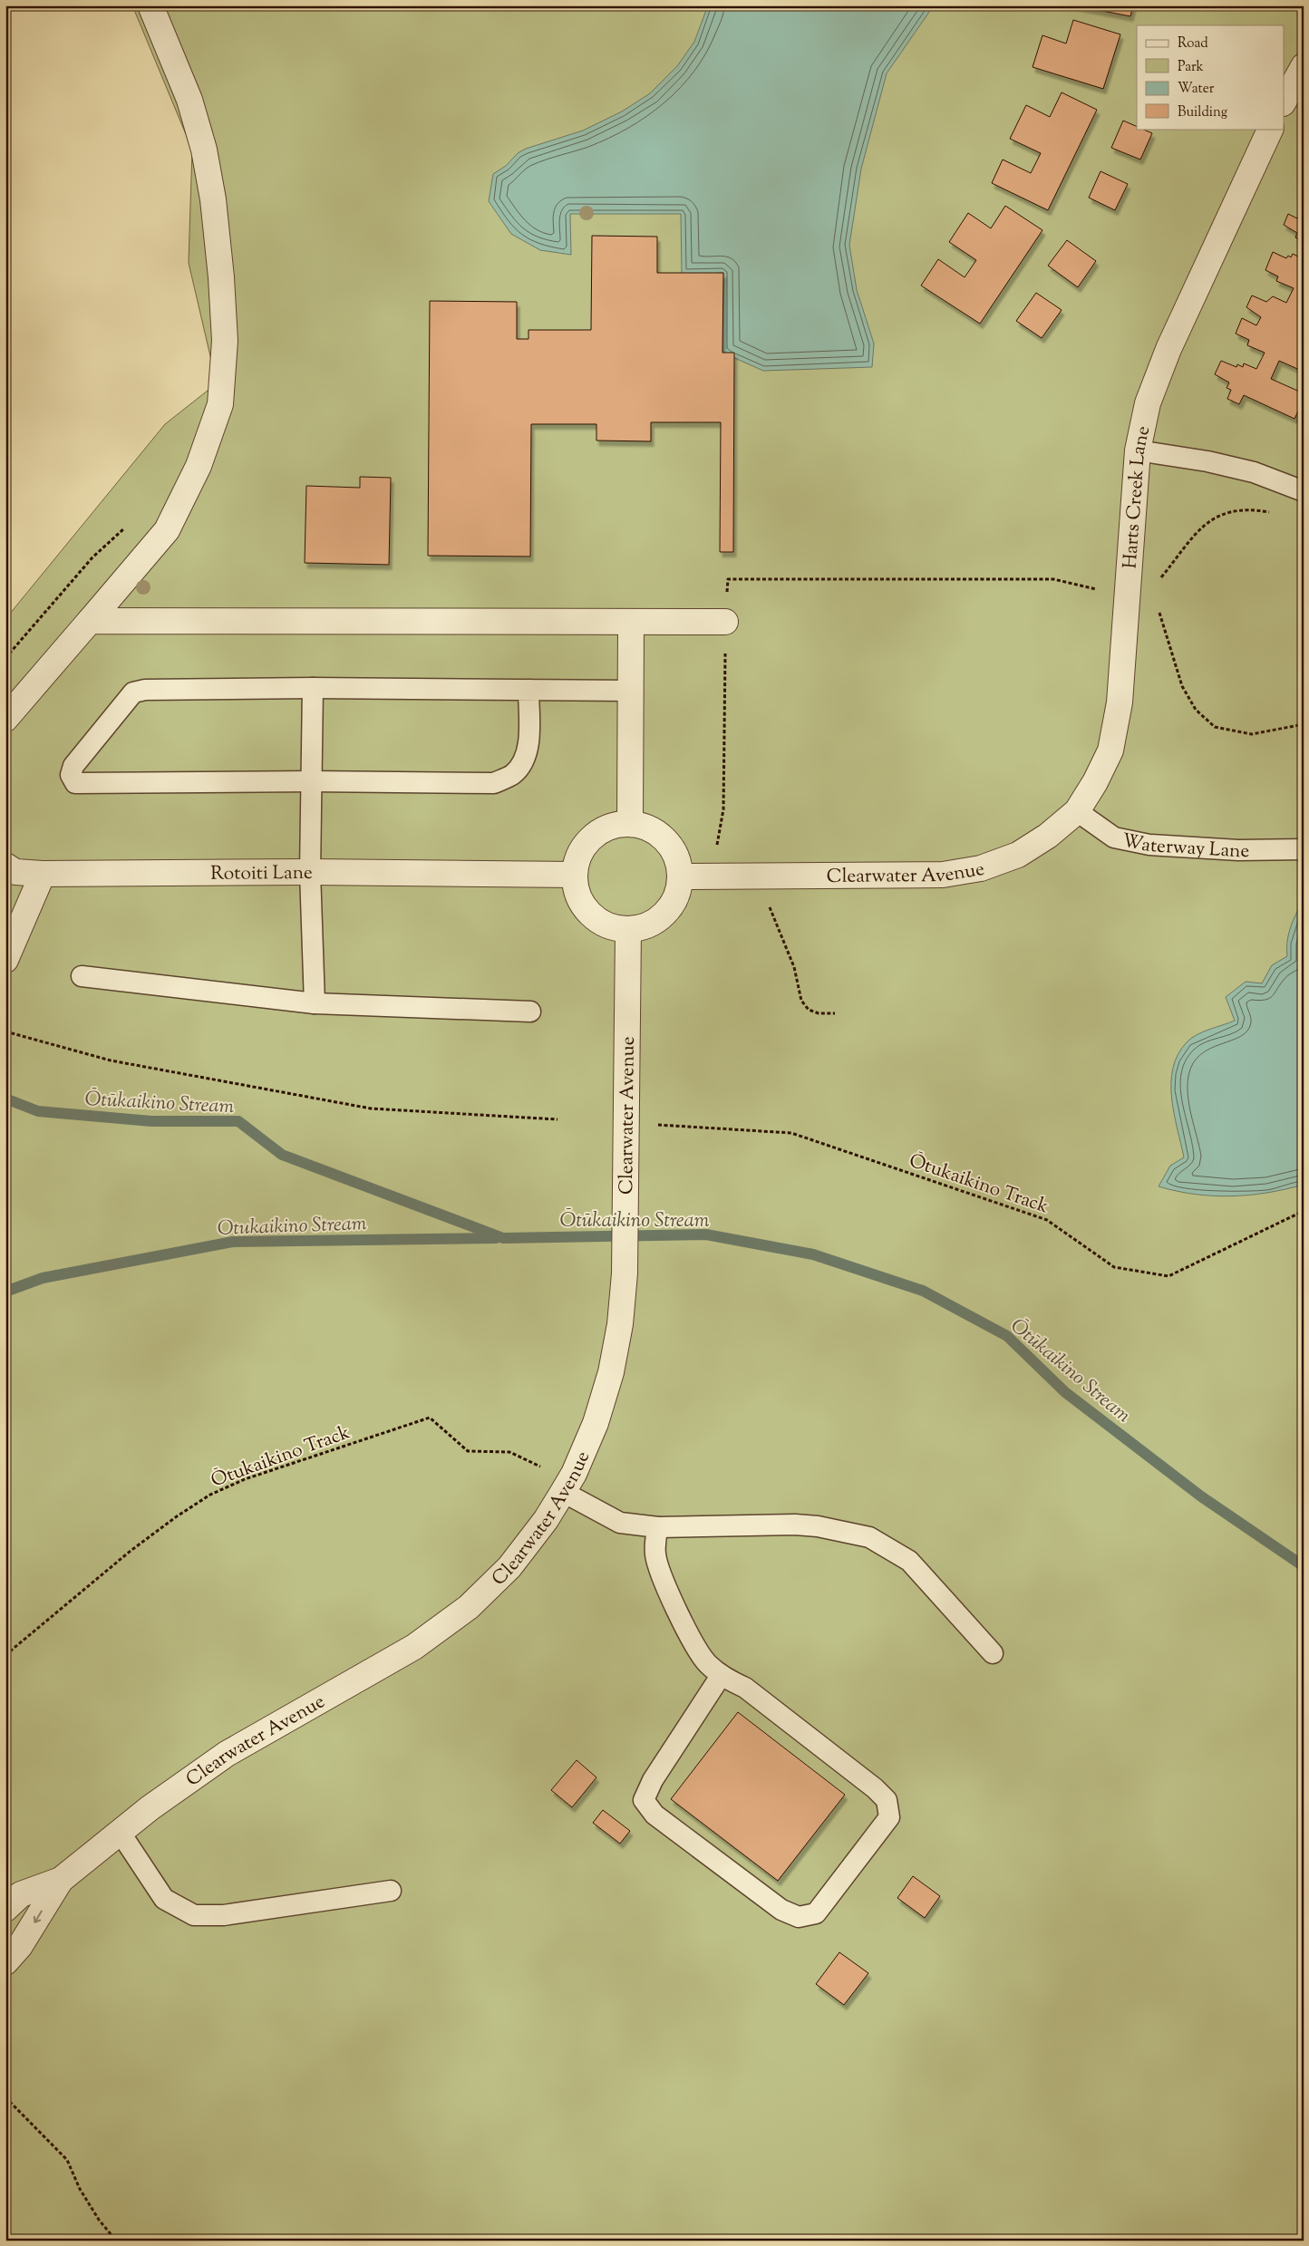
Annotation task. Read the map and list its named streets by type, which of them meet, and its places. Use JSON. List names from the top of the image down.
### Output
{
  "streets": {
    "street": ["Harts Creek Lane", "Clearwater Avenue", "Rotoiti Lane"],
    "lane": ["Waterway Lane"],
    "path": ["Ōtukaikino Track"]
  },
  "crossings": [
    ["Harts Creek Lane", "Waterway Lane"],
    ["Harts Creek Lane", "Clearwater Avenue"],
    ["Clearwater Avenue", "Rotoiti Lane"],
    ["Clearwater Avenue", "Ōtukaikino Track"]
  ],
  "water": ["Ōtūkaikino Stream", "Otukaikino Stream"],
  "legend": [
    "Road",
    "Park",
    "Water",
    "Building"
  ]
}
